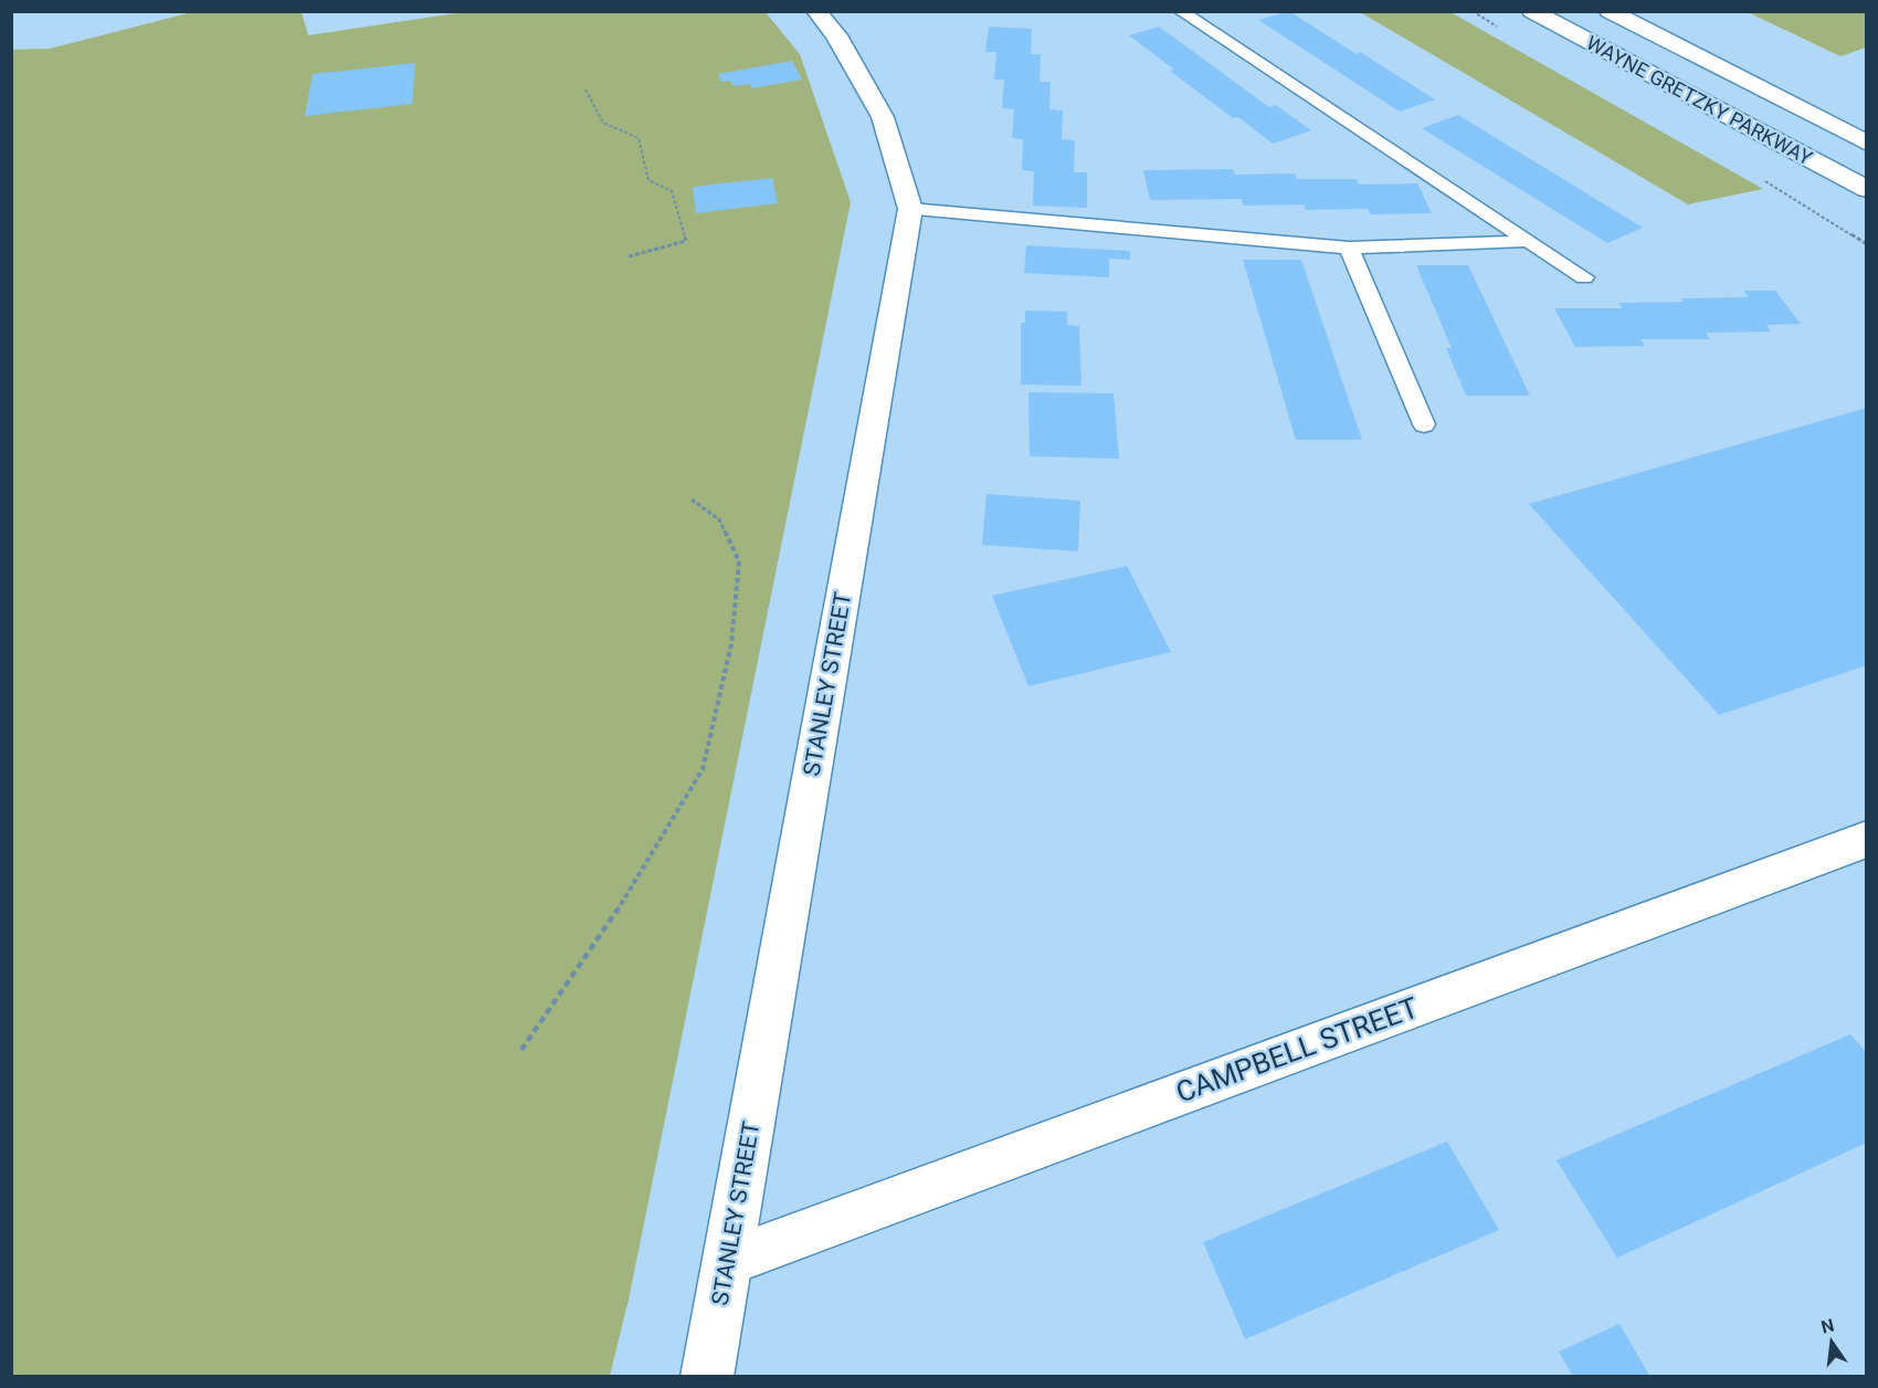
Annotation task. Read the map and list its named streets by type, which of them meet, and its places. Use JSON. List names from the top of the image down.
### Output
{
  "streets": {
    "street": ["WAYNE GRETZKY PARKWAY", "STANLEY STREET", "CAMPBELL STREET"]
  },
  "crossings": [
    ["STANLEY STREET", "CAMPBELL STREET"]
  ],
  "north": "top"
}
